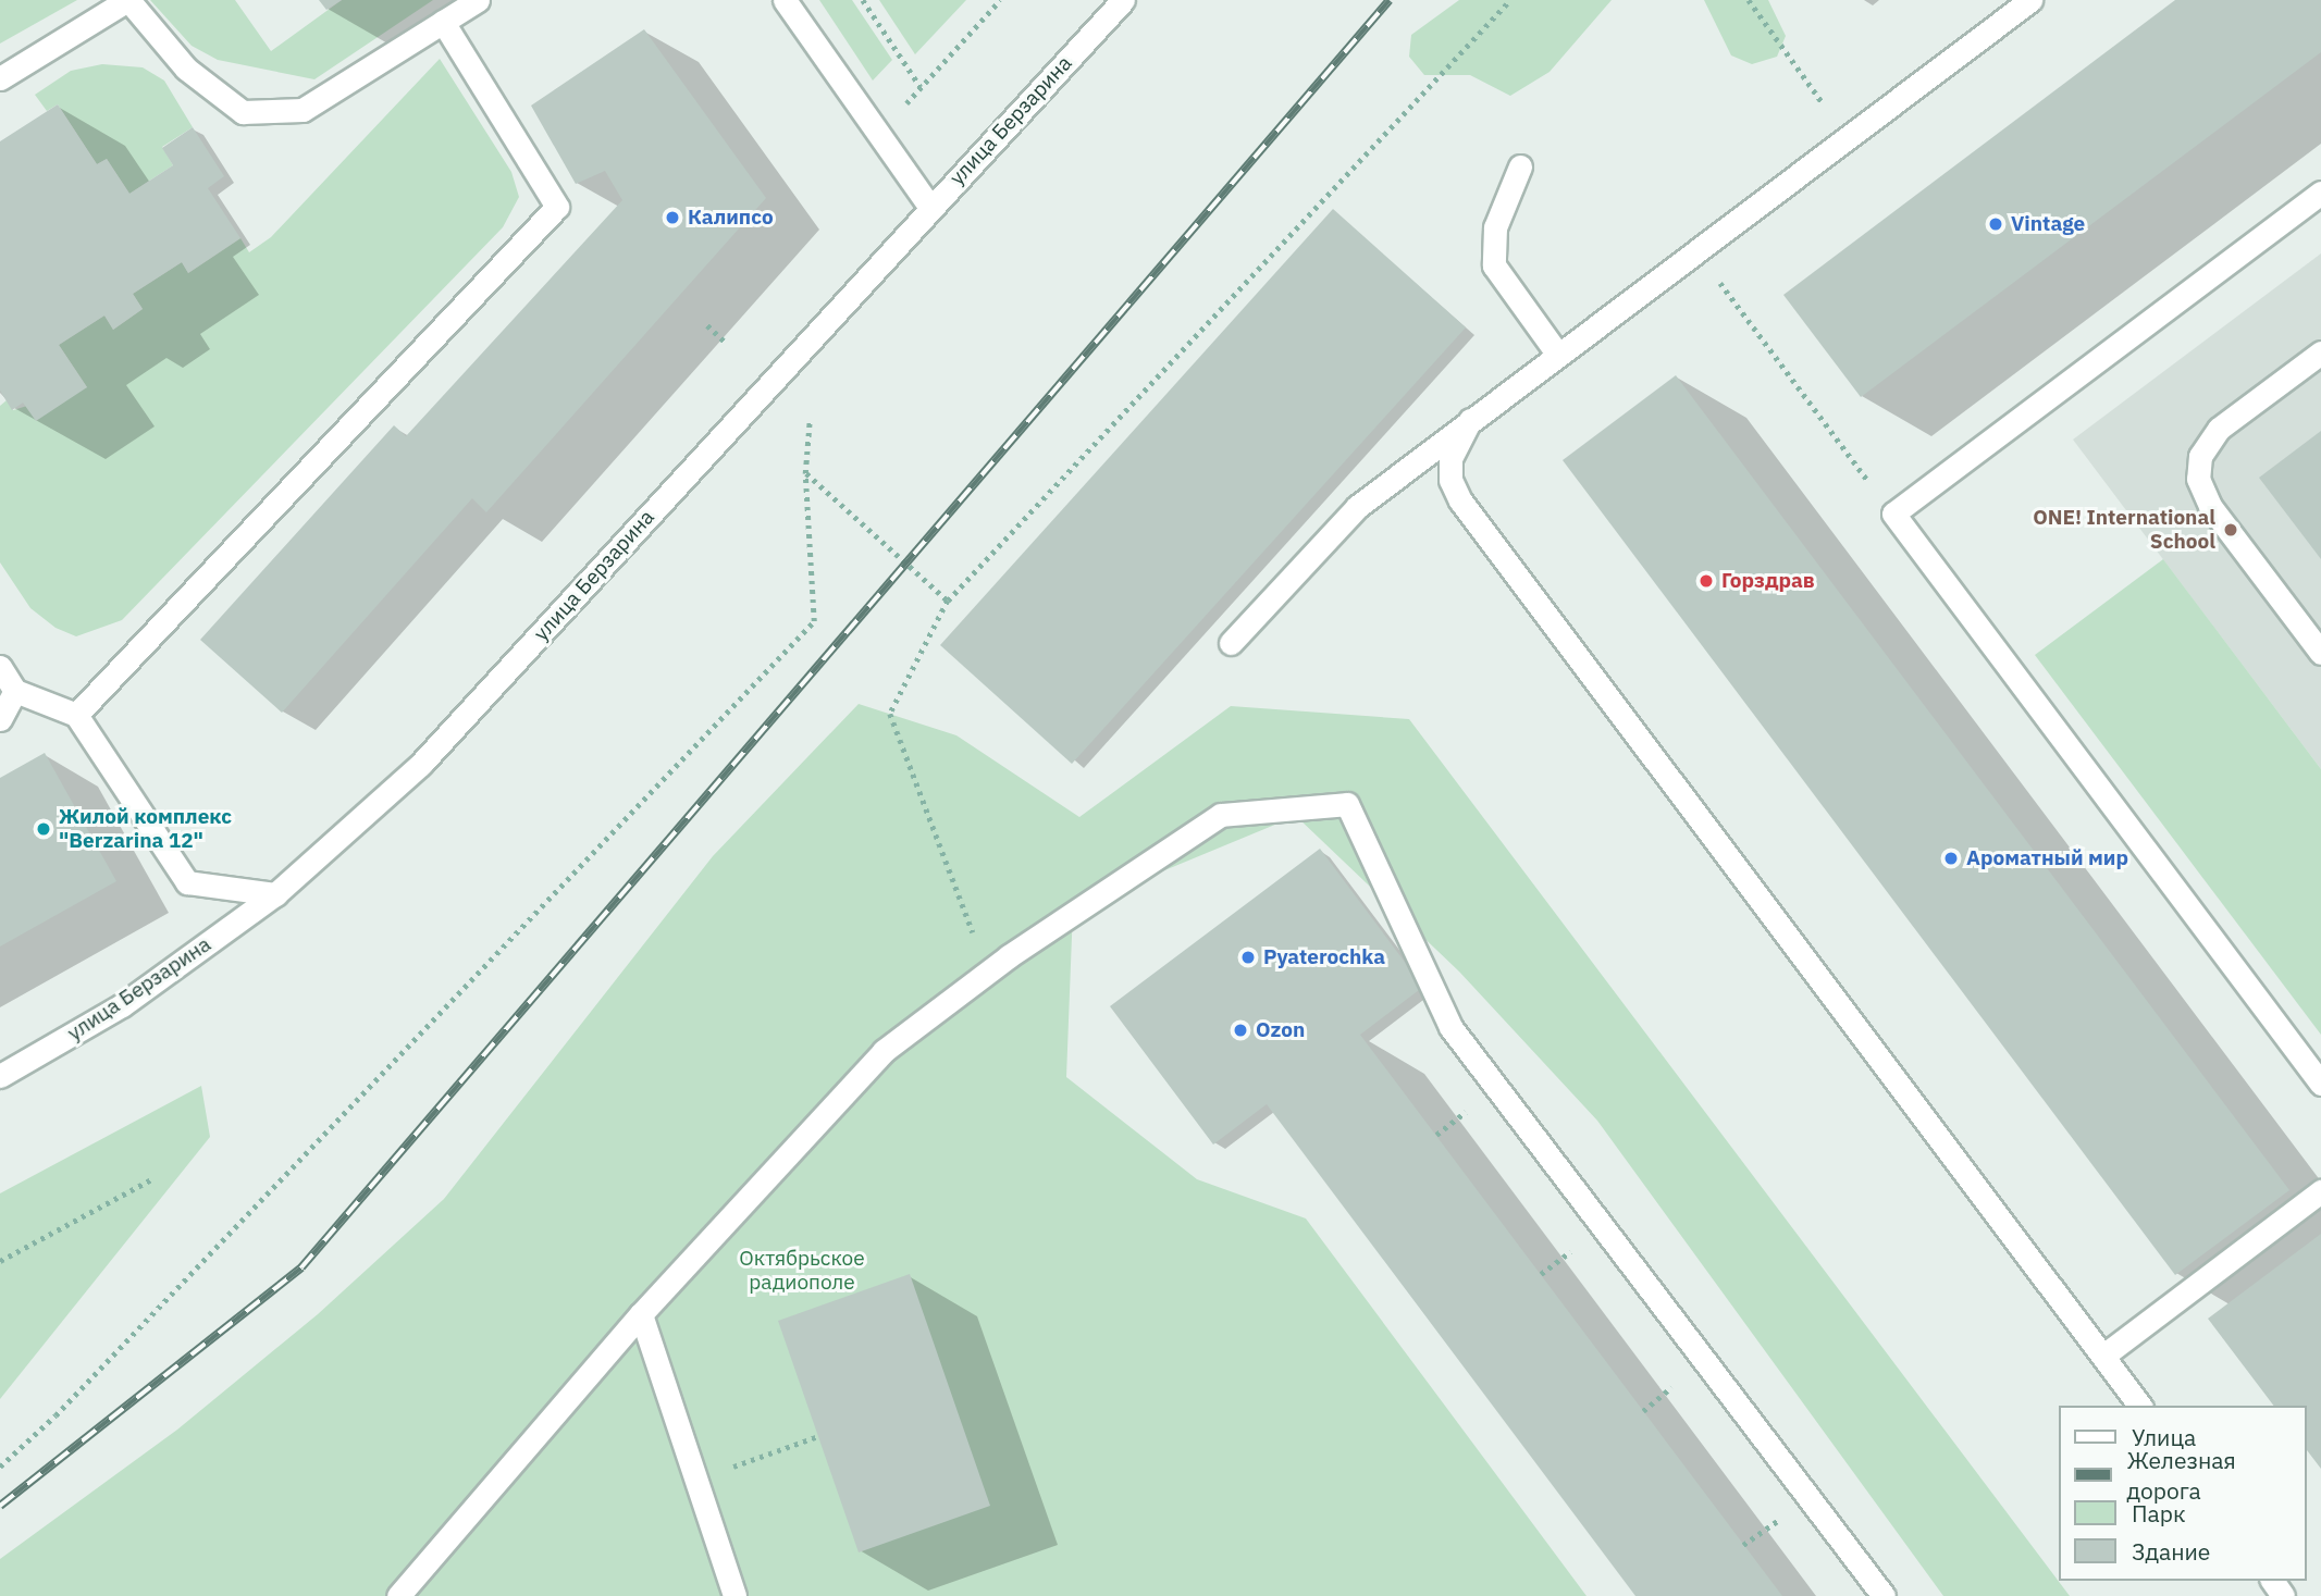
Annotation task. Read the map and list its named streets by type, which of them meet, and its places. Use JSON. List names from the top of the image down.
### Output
{
  "streets": {
    "street": ["улица Берзарина"]
  },
  "parks": ["Октябрьское радиополе"],
  "places": [
    "Калипсо",
    "Vintage",
    "ONE! International School",
    "Горздрав",
    "Жилой комплекс \"Berzarina 12\"",
    "Ароматный мир",
    "Pyaterochka",
    "Ozon"
  ],
  "legend": [
    "Улица",
    "Железная дорога",
    "Парк",
    "Здание"
  ]
}
